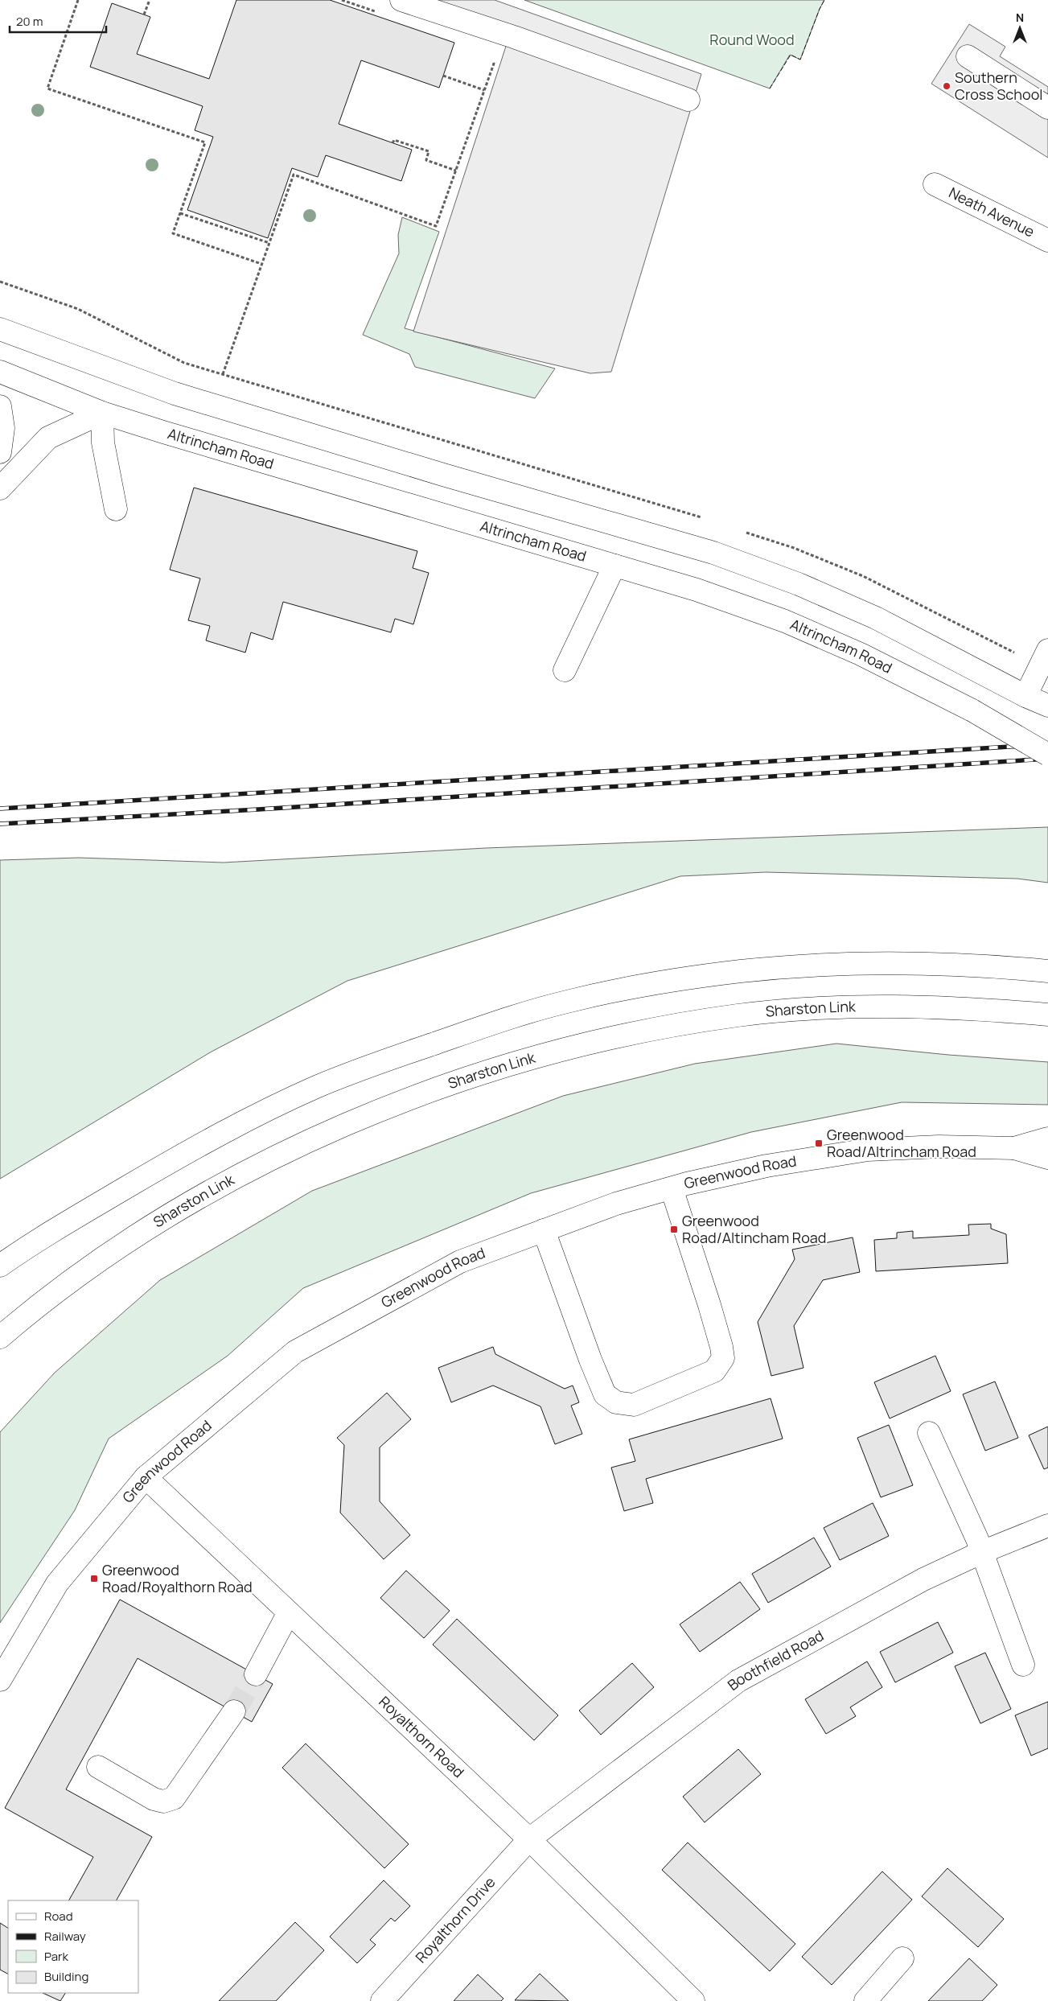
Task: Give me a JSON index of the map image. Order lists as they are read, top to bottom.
{
  "streets": {
    "main road": [
      "Neath Avenue",
      "Altrincham Road",
      "Sharston Link",
      "Greenwood Road",
      "Boothfield Road",
      "Royalthorn Road",
      "Royalthorn Drive"
    ]
  },
  "crossings": [
    ["Greenwood Road", "Royalthorn Road"],
    ["Boothfield Road", "Royalthorn Road"],
    ["Boothfield Road", "Royalthorn Drive"],
    ["Royalthorn Road", "Royalthorn Drive"]
  ],
  "parks": ["Round Wood"],
  "places": {
    "other": ["Southern Cross School"],
    "transit": ["Greenwood Road/Altrincham Road", "Greenwood Road/Altincham Road", "Greenwood Road/Royalthorn Road"]
  },
  "legend": [
    "Road",
    "Railway",
    "Park",
    "Building"
  ],
  "scale_bar": "20 m",
  "north": "top"
}
